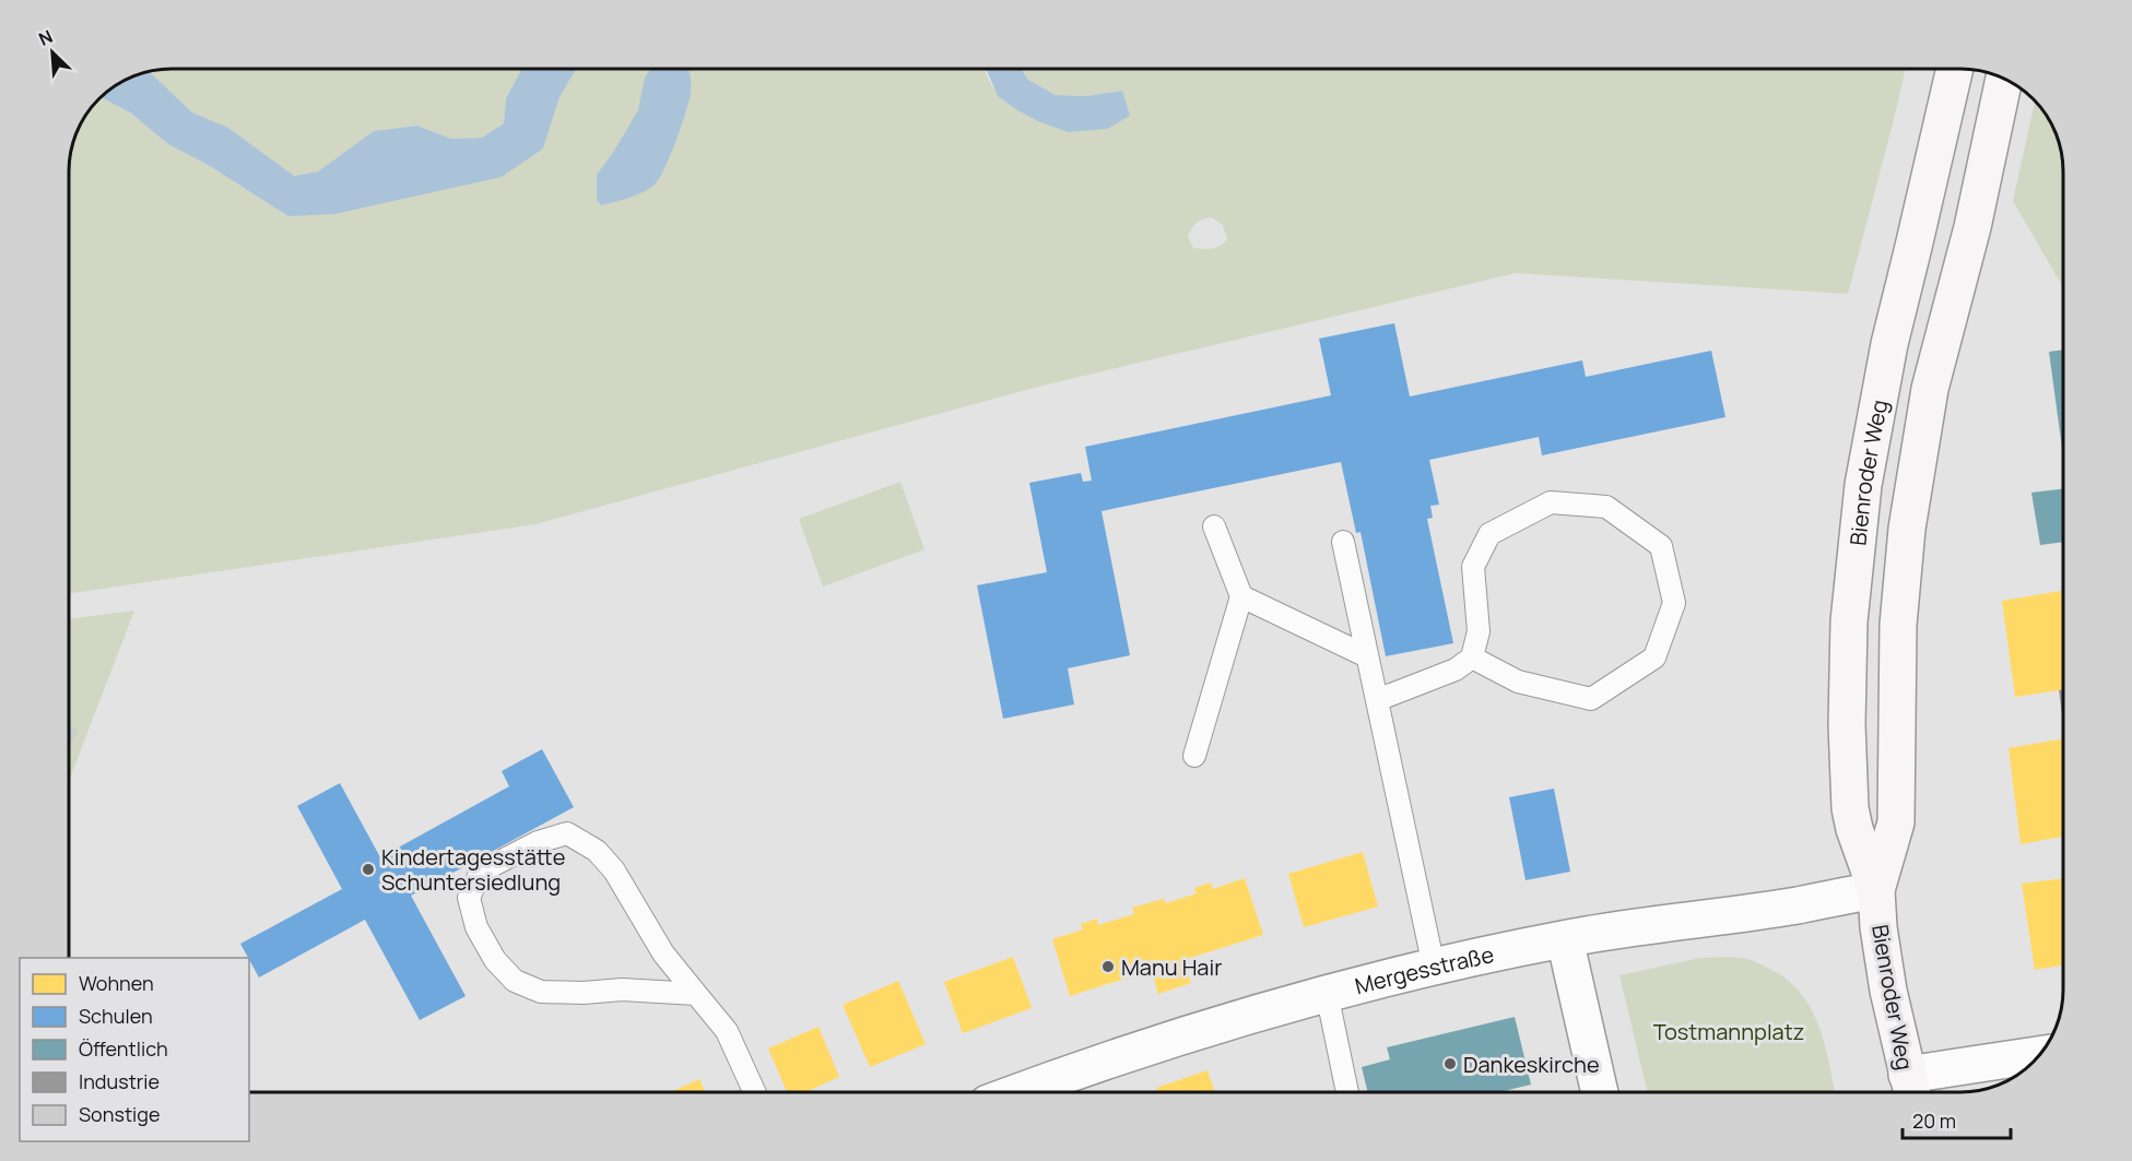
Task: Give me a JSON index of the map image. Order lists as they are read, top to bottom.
{
  "streets": {
    "main road": ["Bienroder Weg"],
    "street": ["Mergesstraße"]
  },
  "crossings": [
    ["Bienroder Weg", "Mergesstraße"]
  ],
  "parks": ["Tostmannplatz"],
  "places": ["Kindertagesstätte Schuntersiedlung", "Manu Hair", "Dankeskirche"],
  "legend": [
    "Wohnen",
    "Schulen",
    "Öffentlich",
    "Industrie",
    "Sonstige"
  ],
  "scale_bar": "20 m",
  "north": "top left"
}
